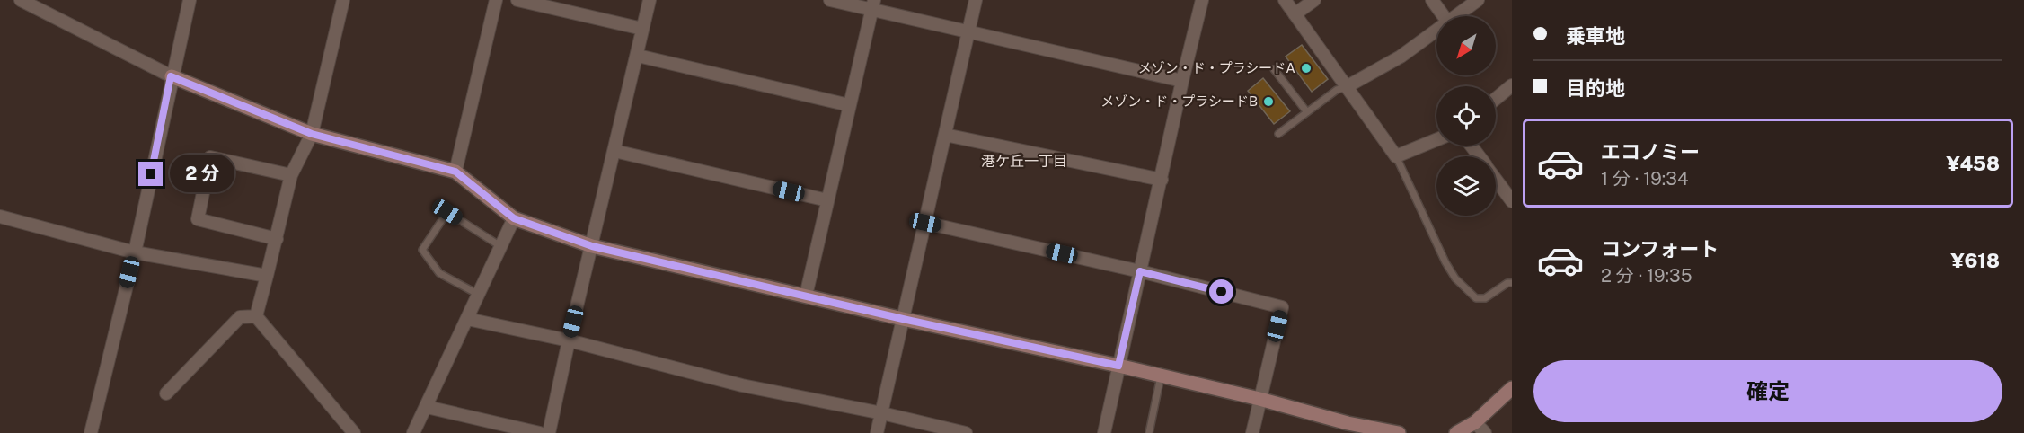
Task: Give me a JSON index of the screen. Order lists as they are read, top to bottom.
{
  "districts": ["港ケ丘一丁目"],
  "places": ["メゾン・ド・プラシードA", "メゾン・ド・プラシードB"],
  "north": "bottom left",
  "page": {
    "banner": ["乗車地", "目的地"],
    "list": [
      {
        "name": "エコノミー",
        "note": "1 分 · 19:34",
        "value": "¥458"
      },
      {
        "name": "コンフォート",
        "note": "2 分 · 19:35",
        "value": "¥618"
      }
    ],
    "bubble": "2 分",
    "buttons": "確定"
  }
}
